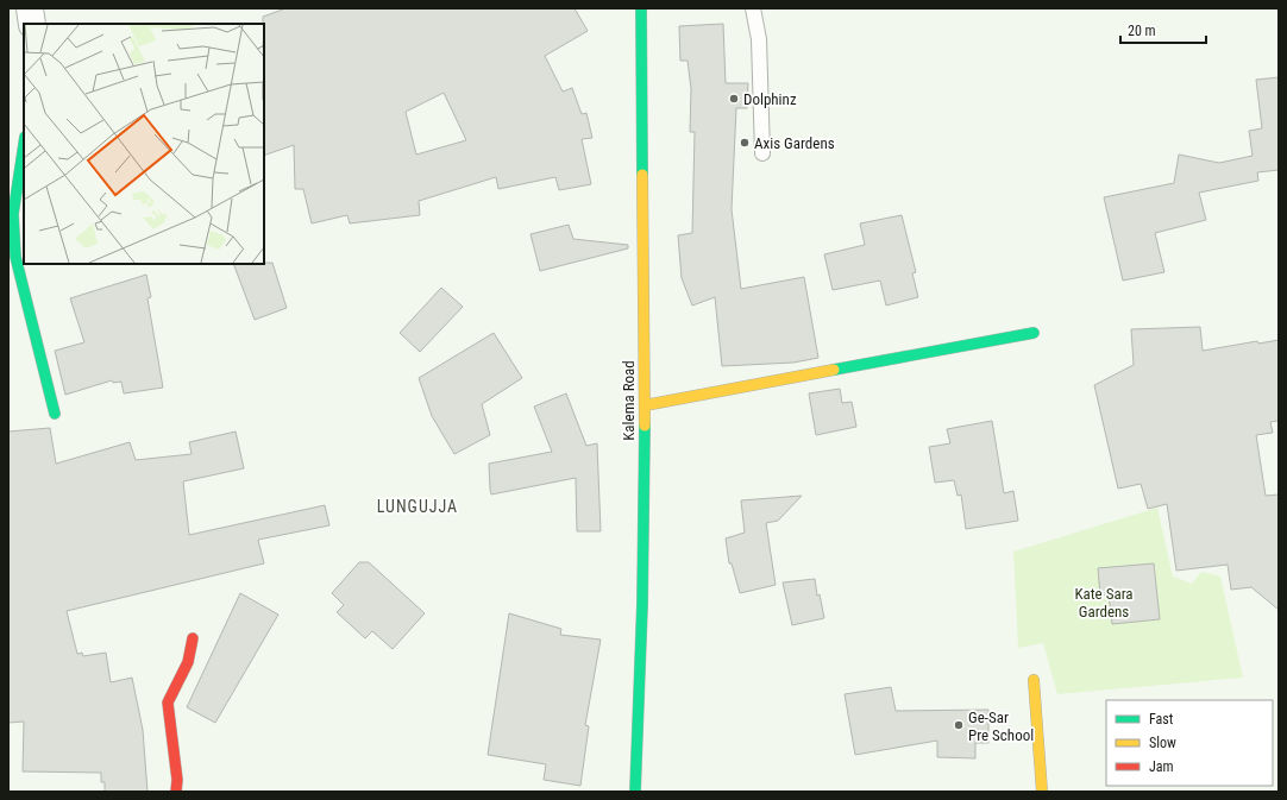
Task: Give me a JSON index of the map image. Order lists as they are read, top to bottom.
{
  "streets": {
    "street": ["Kalema Road"]
  },
  "districts": ["LUNGUJJA"],
  "parks": ["Kate Sara Gardens"],
  "places": ["Dolphinz", "Axis Gardens", "Ge-Sar Pre School"],
  "legend": ["Fast", "Slow", "Jam"],
  "scale_bar": "20 m"
}
